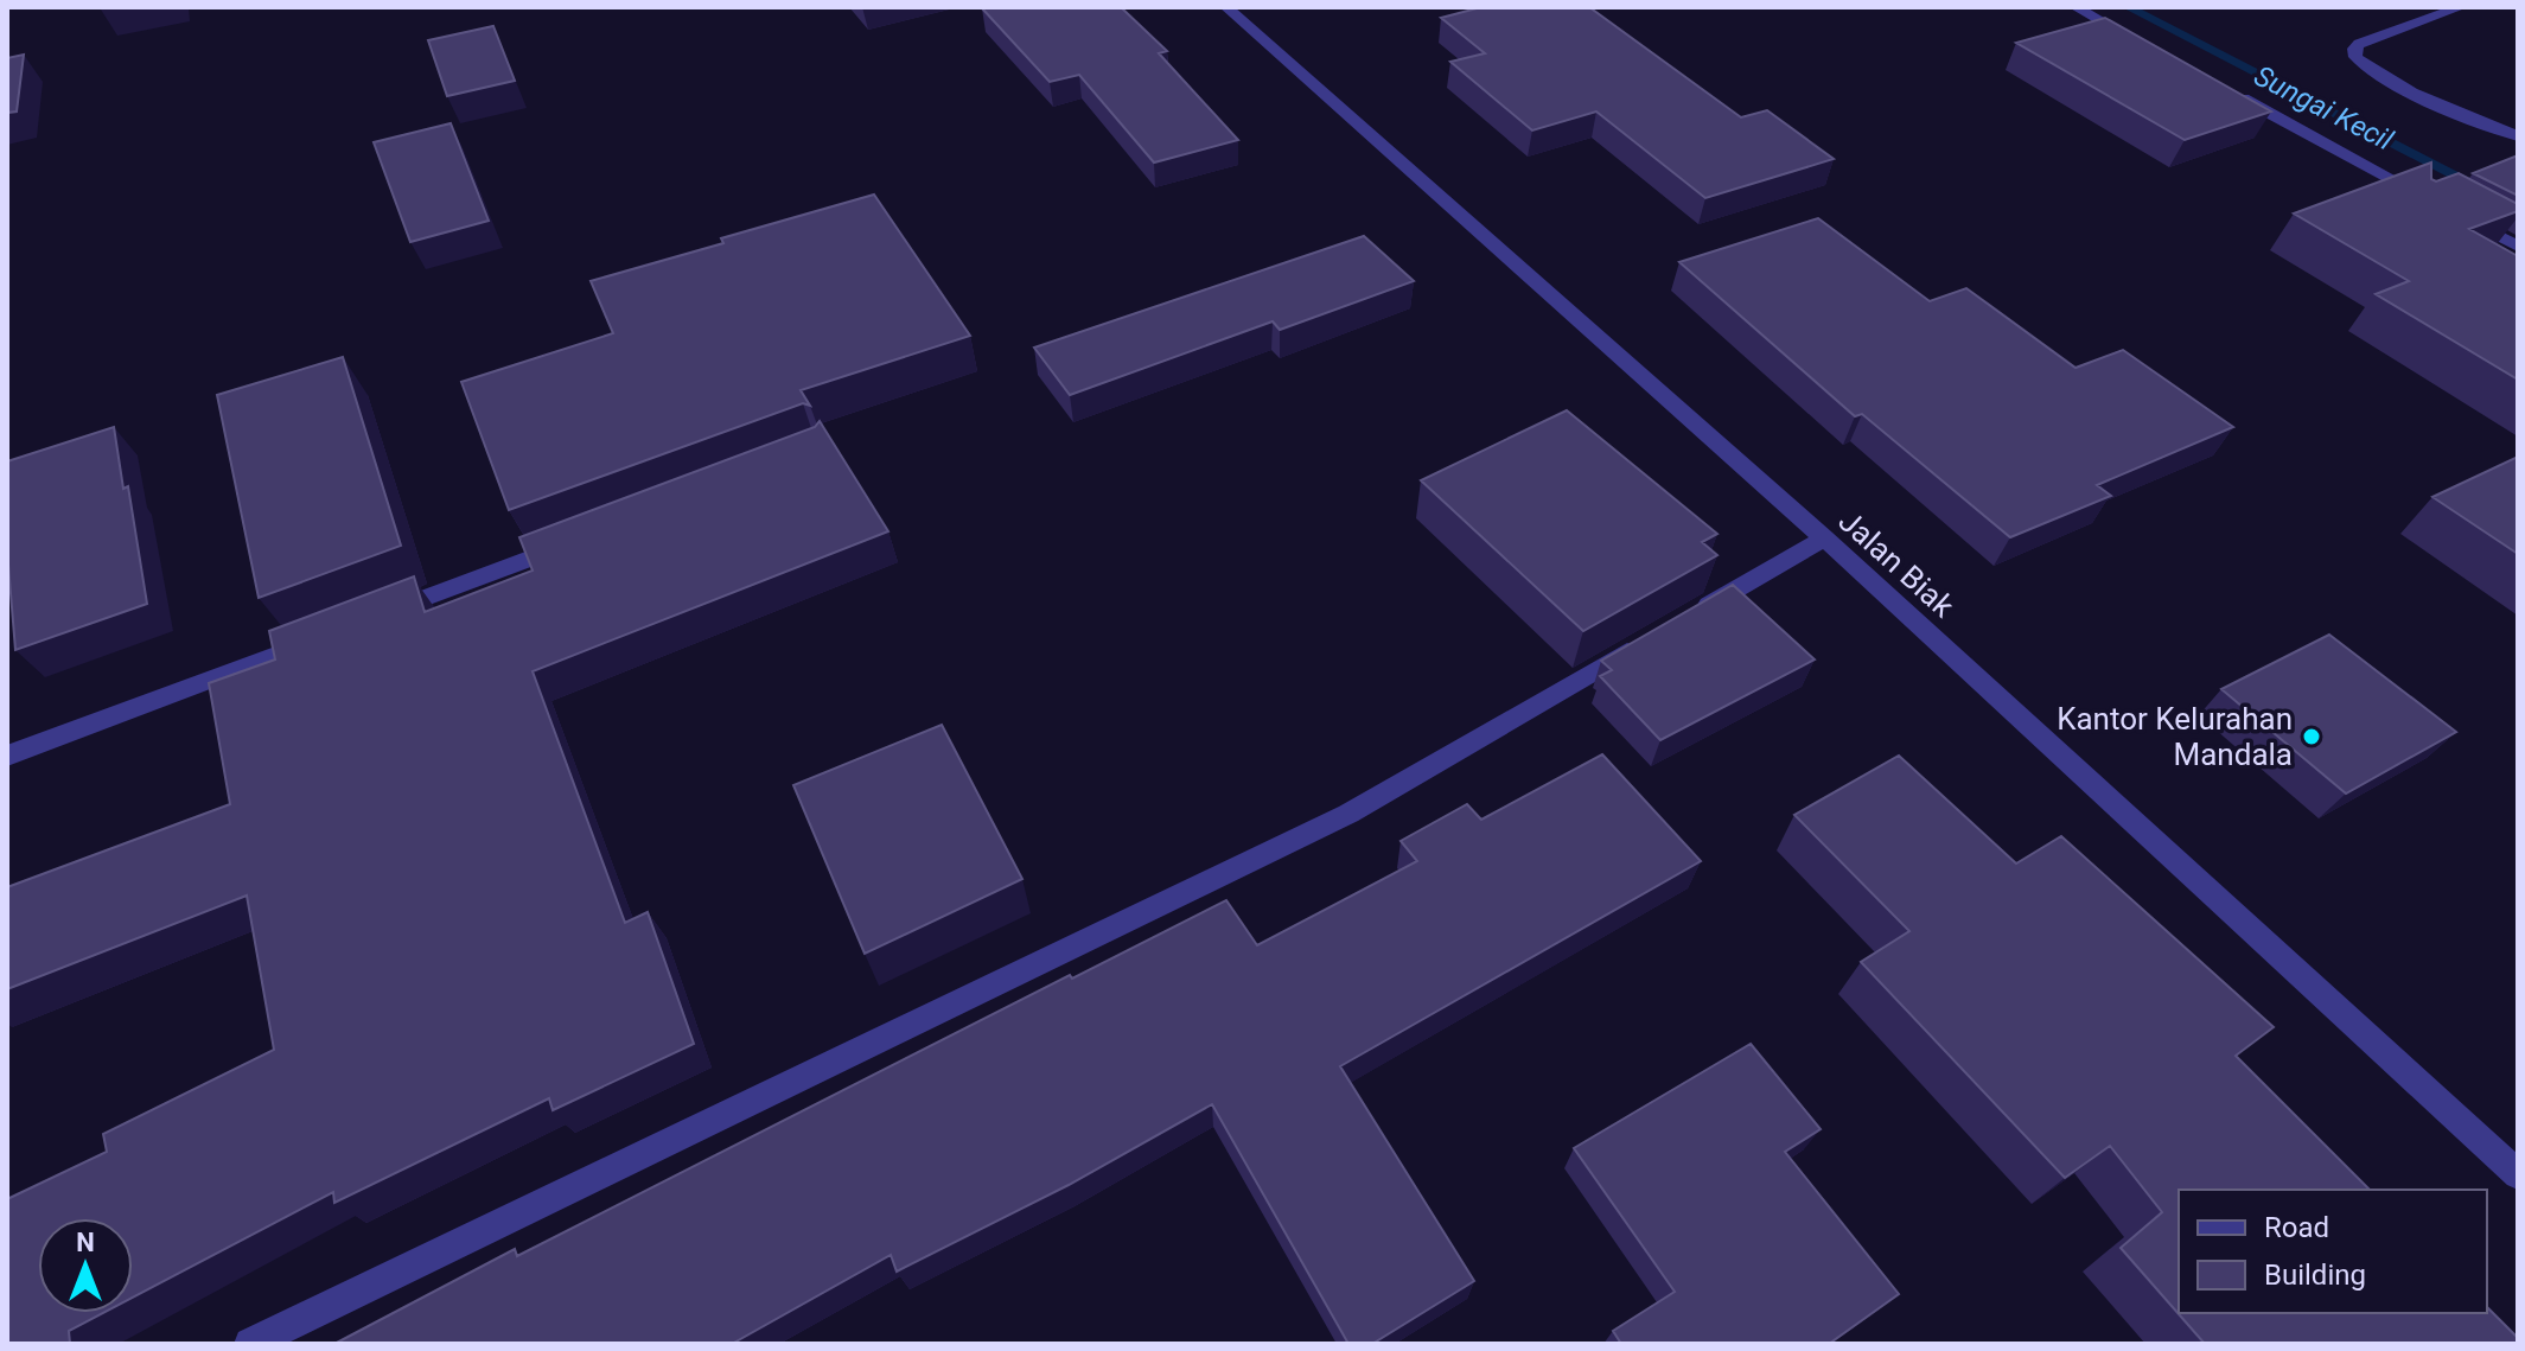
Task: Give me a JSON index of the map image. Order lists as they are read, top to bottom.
{
  "streets": {
    "street": ["Jalan Biak"]
  },
  "water": ["Sungai Kecil"],
  "places": ["Kantor Kelurahan Mandala"],
  "legend": ["Road", "Building"],
  "north": "top"
}
